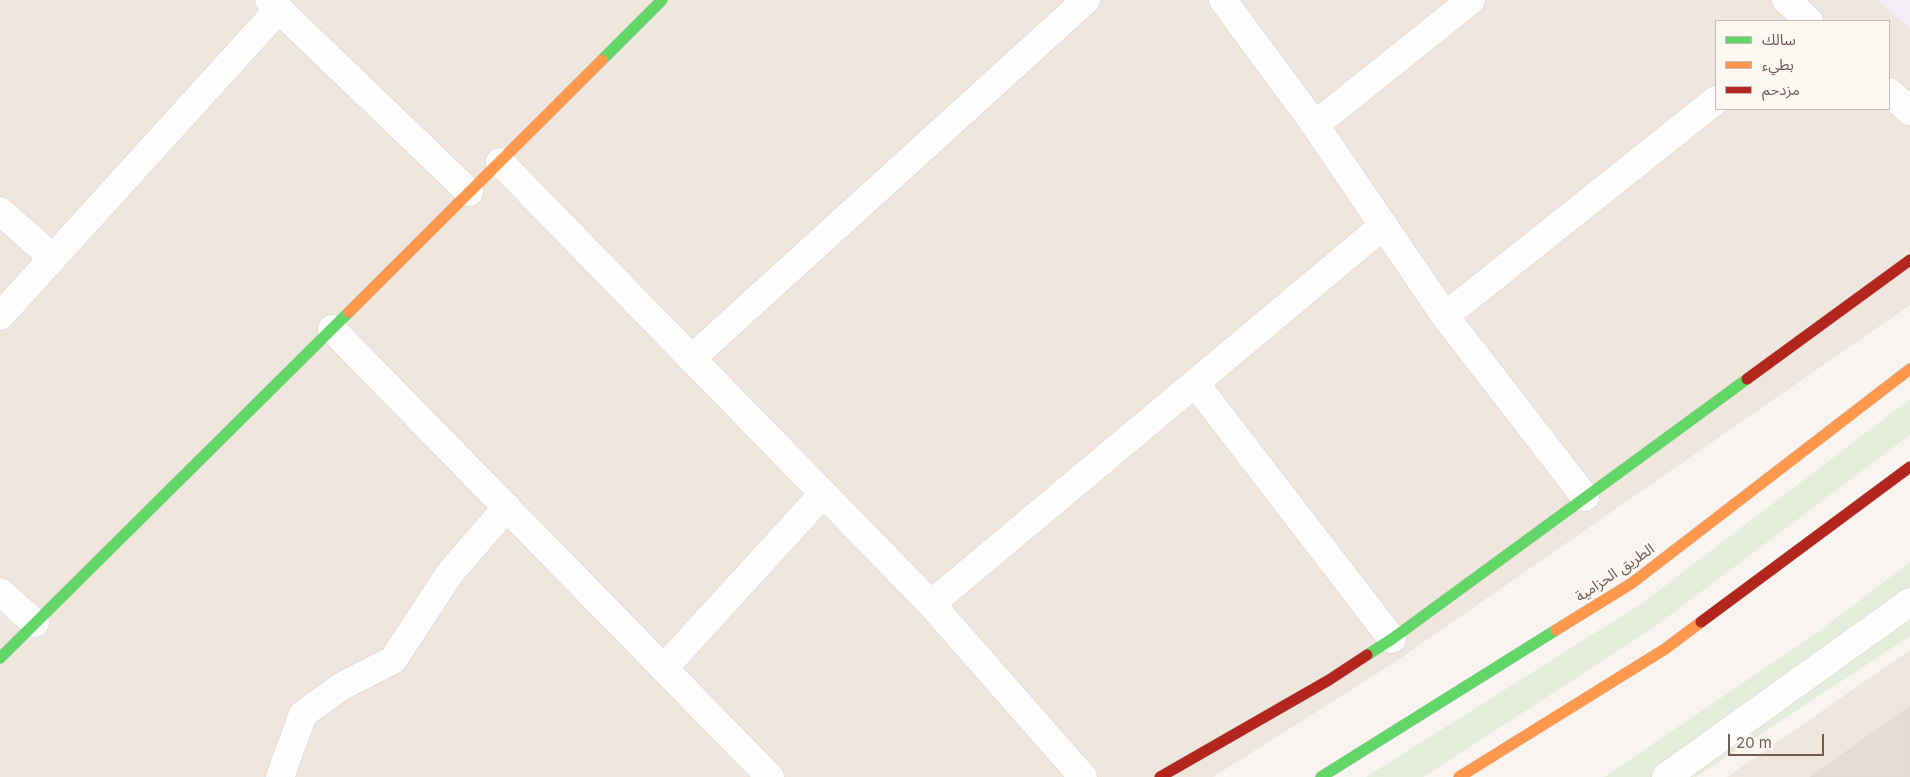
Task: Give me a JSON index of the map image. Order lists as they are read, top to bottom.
{
  "streets": {
    "main road": ["الطريق الحزامية"]
  },
  "legend": ["سالك", "بطيء", "مزدحم"],
  "scale_bar": "20 m"
}
